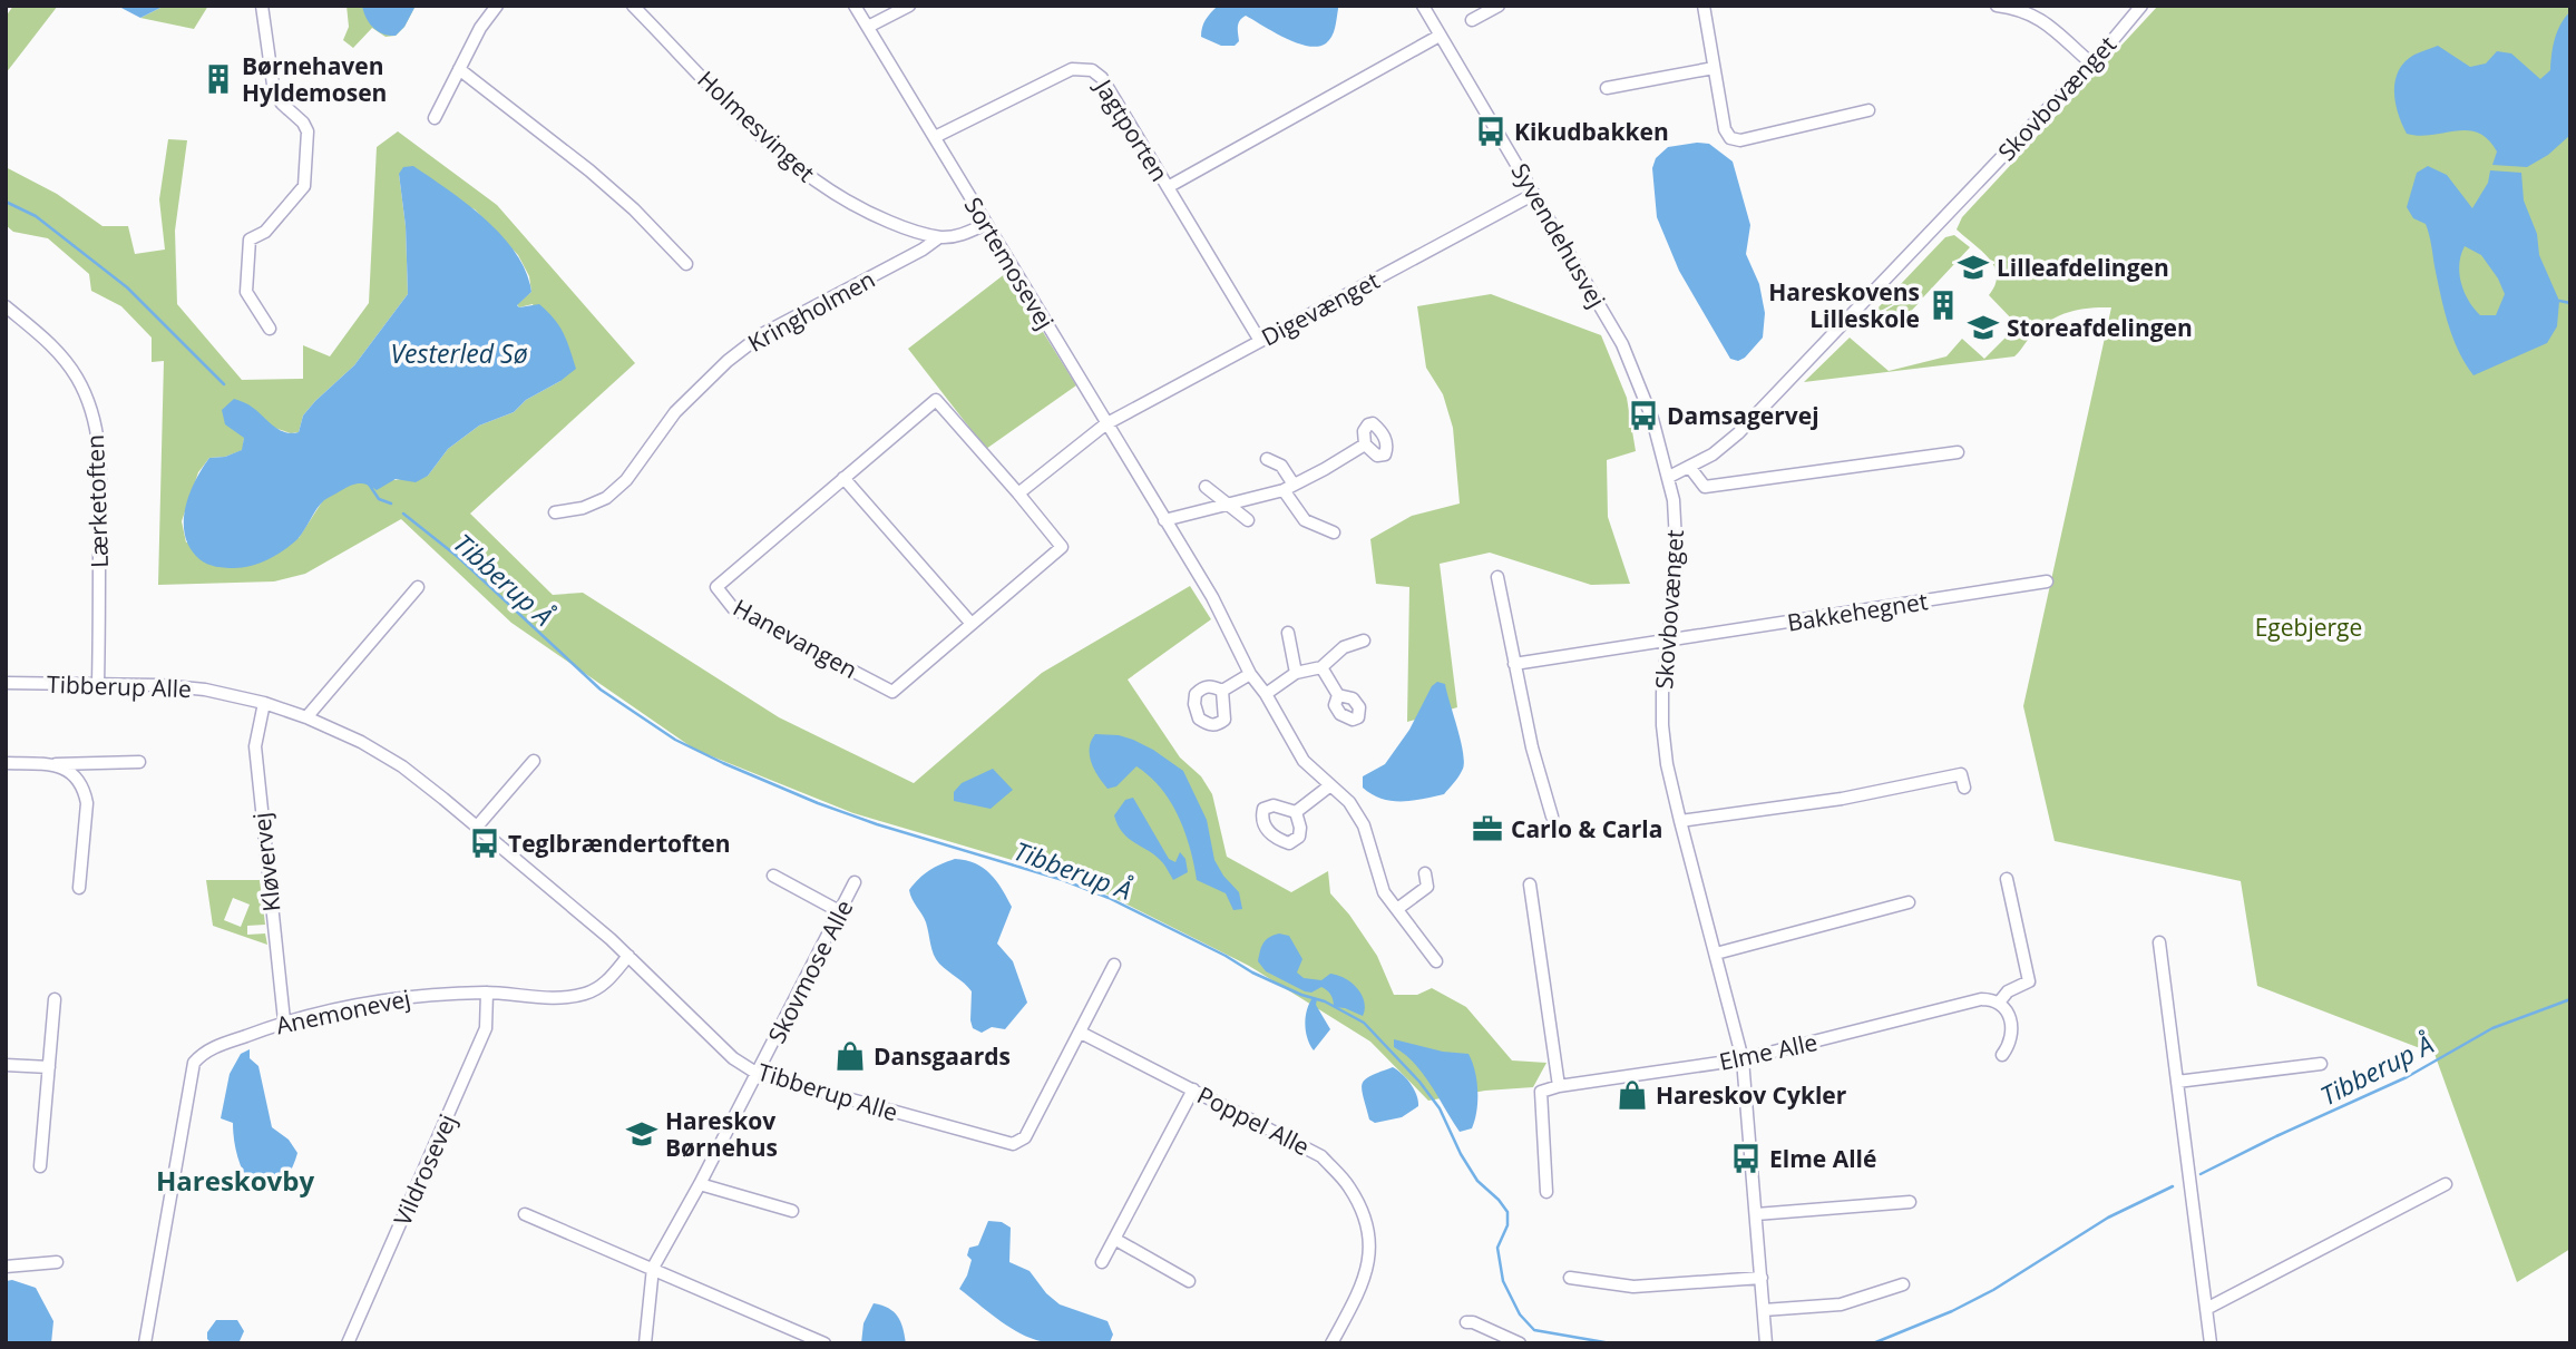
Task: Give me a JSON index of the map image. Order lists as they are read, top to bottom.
{
  "streets": {
    "street": [
      "Skovbovænget",
      "Holmesvinget",
      "Jagtporten",
      "Syvendehusvej",
      "Sortemosevej",
      "Digevænget",
      "Kringholmen",
      "Lærketoften",
      "Bakkehegnet",
      "Hanevangen",
      "Tibberup Alle",
      "Kløvervej",
      "Skovmose Alle",
      "Anemonevej",
      "Elme Alle",
      "Poppel Alle",
      "Vildrosevej"
    ]
  },
  "crossings": [
    ["Skovbovænget", "Syvendehusvej"],
    ["Skovbovænget", "Bakkehegnet"],
    ["Skovbovænget", "Elme Alle"],
    ["Holmesvinget", "Kringholmen"],
    ["Jagtporten", "Sortemosevej"],
    ["Jagtporten", "Digevænget"],
    ["Syvendehusvej", "Digevænget"],
    ["Sortemosevej", "Digevænget"],
    ["Lærketoften", "Tibberup Alle"],
    ["Tibberup Alle", "Kløvervej"],
    ["Tibberup Alle", "Skovmose Alle"],
    ["Tibberup Alle", "Anemonevej"],
    ["Tibberup Alle", "Poppel Alle"],
    ["Kløvervej", "Anemonevej"],
    ["Anemonevej", "Vildrosevej"]
  ],
  "districts": ["Hareskovby"],
  "water": ["Vesterled Sø", "Tibberup Å"],
  "parks": ["Egebjerge"],
  "places": {
    "building": ["Børnehaven Hyldemosen", "Hareskovens Lilleskole"],
    "bus stop": [
      "Kikudbakken",
      "Damsagervej",
      "Teglbrændertoften",
      "Elme Allé"
    ],
    "school or university": ["Lilleafdelingen", "Storeafdelingen", "Hareskov Børnehus"],
    "office": ["Carlo & Carla"],
    "shop": ["Dansgaards", "Hareskov Cykler"]
  }
}
